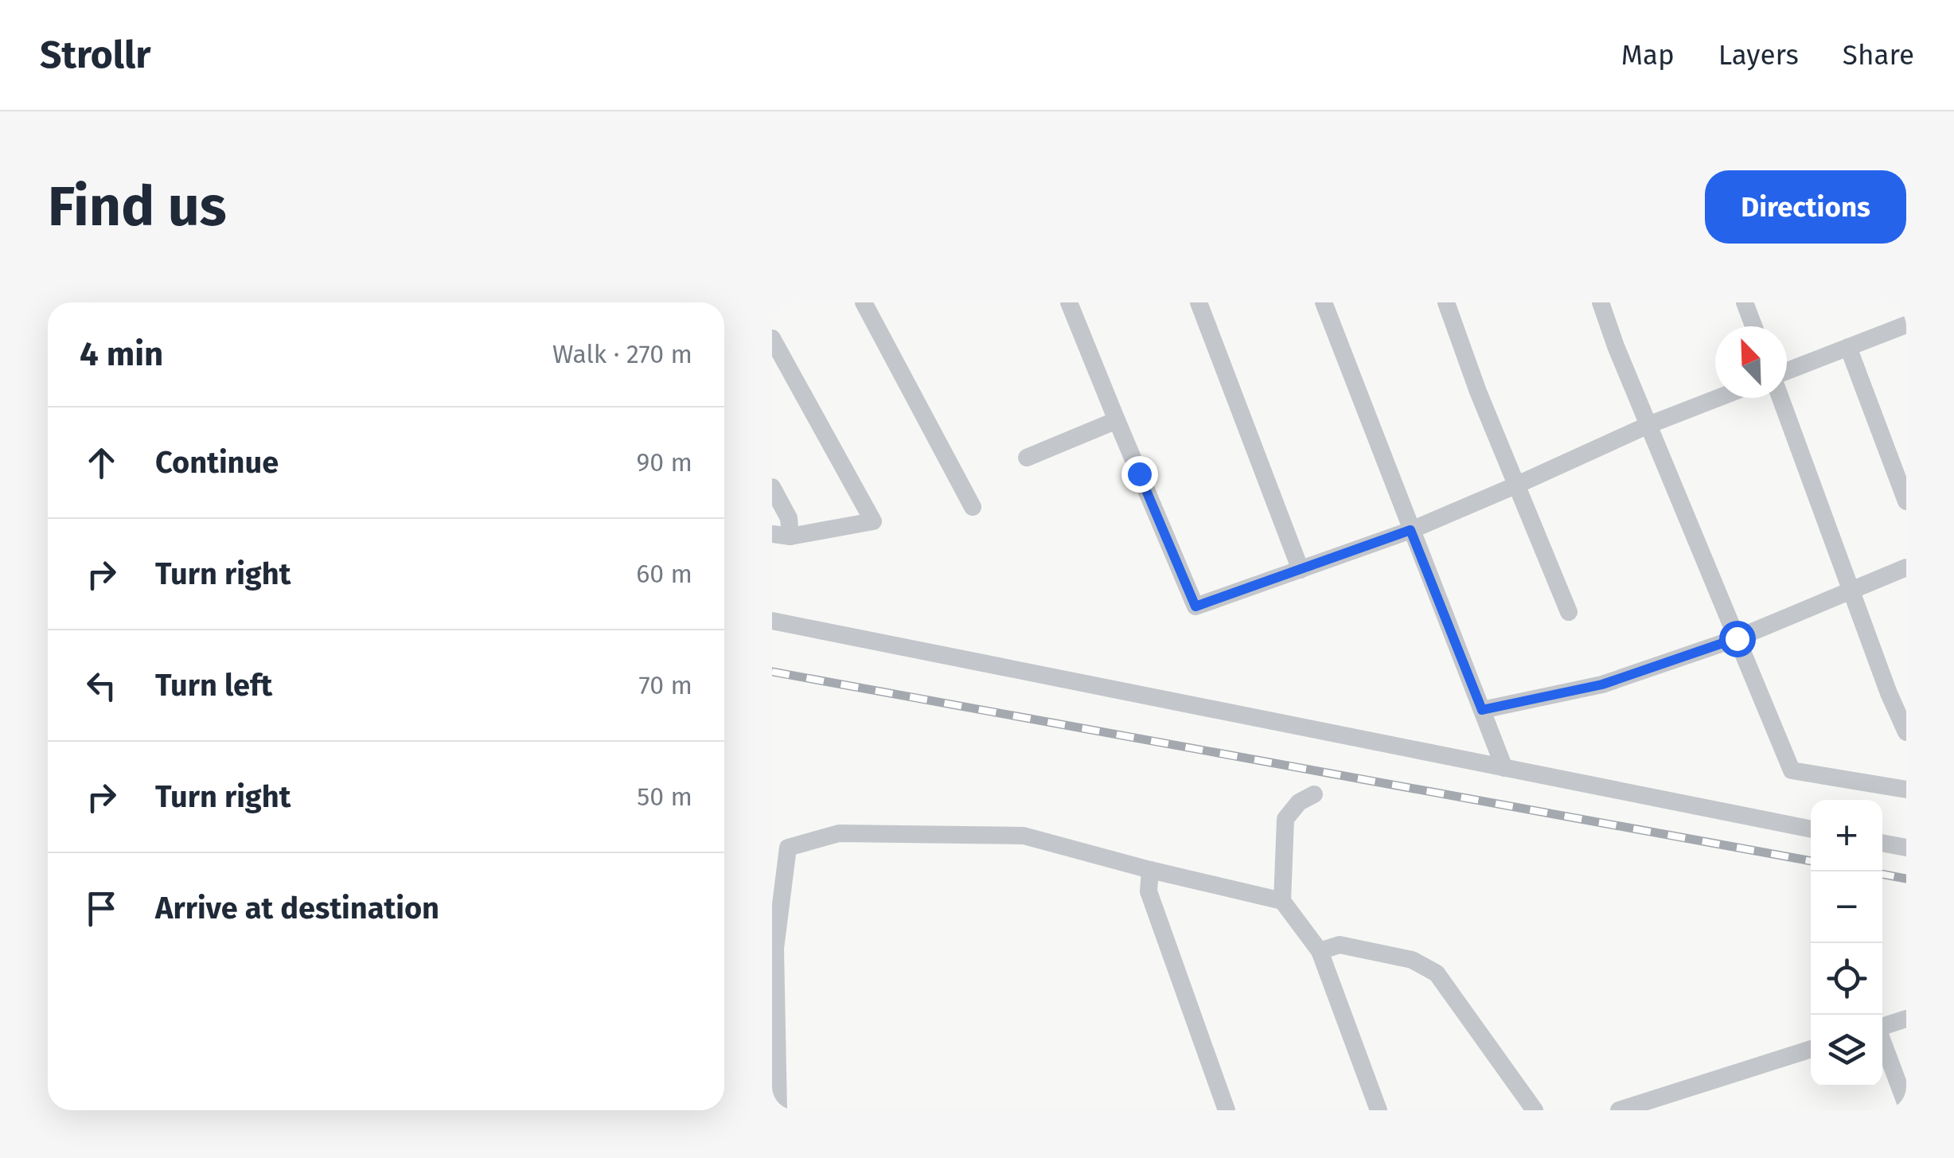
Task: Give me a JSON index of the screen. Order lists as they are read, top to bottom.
{
  "north": "top left",
  "page": {
    "header": "Strollr",
    "nav": ["Map", "Layers", "Share"],
    "buttons": "Directions",
    "title": "Find us",
    "heading": ["4 min", "Walk · 270 m"],
    "list": [
      ["Continue", "90 m"],
      ["Turn right", "60 m"],
      ["Turn left", "70 m"],
      ["Turn right", "50 m"],
      "Arrive at destination"
    ],
    "map_buttons": ["+", "−"]
  }
}
